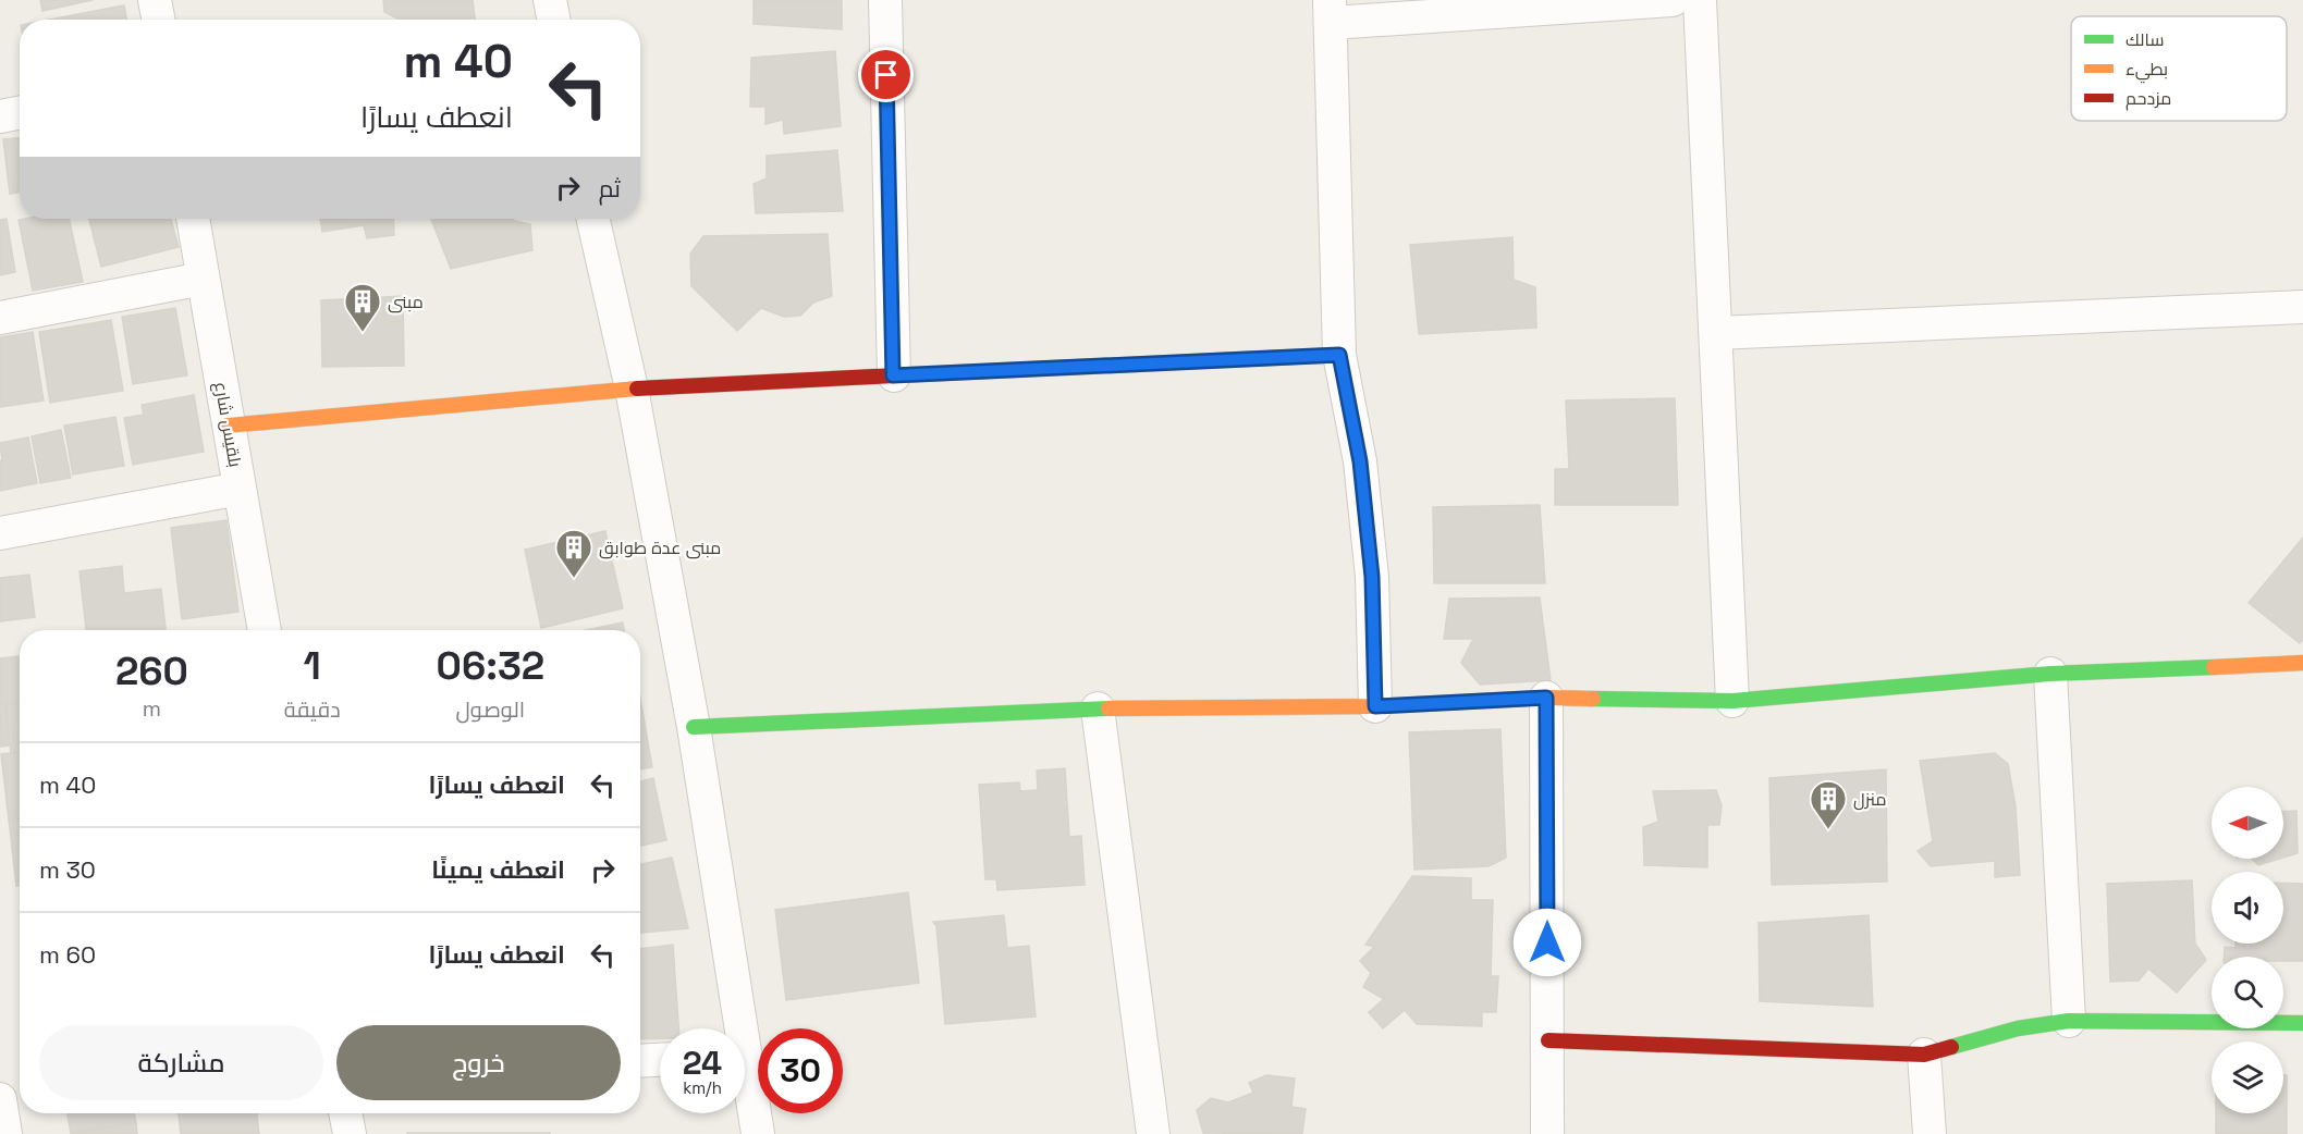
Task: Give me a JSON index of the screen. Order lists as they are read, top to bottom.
{
  "streets": {
    "street": ["بلقيس شارع"]
  },
  "places": {
    "building": ["مبنى", "مبنى عدة طوابق", "منزل"]
  },
  "legend": ["سالك", "بطيء", "مزدحم"],
  "north": "left",
  "page": {
    "turn": ["40 m", "انعطف يسارًا"],
    "then": "ثم",
    "eta": [
      "06:32",
      "الوصول",
      "1",
      "دقيقة",
      "260",
      "m"
    ],
    "list": [
      {
        "name": "انعطف يسارًا",
        "value": "40 m"
      },
      {
        "name": "انعطف يمينًا",
        "value": "30 m"
      },
      {
        "name": "انعطف يسارًا",
        "value": "60 m"
      }
    ],
    "buttons": ["خروج", "مشاركة"],
    "speed": "24 km/h",
    "limit": "30"
  }
}
